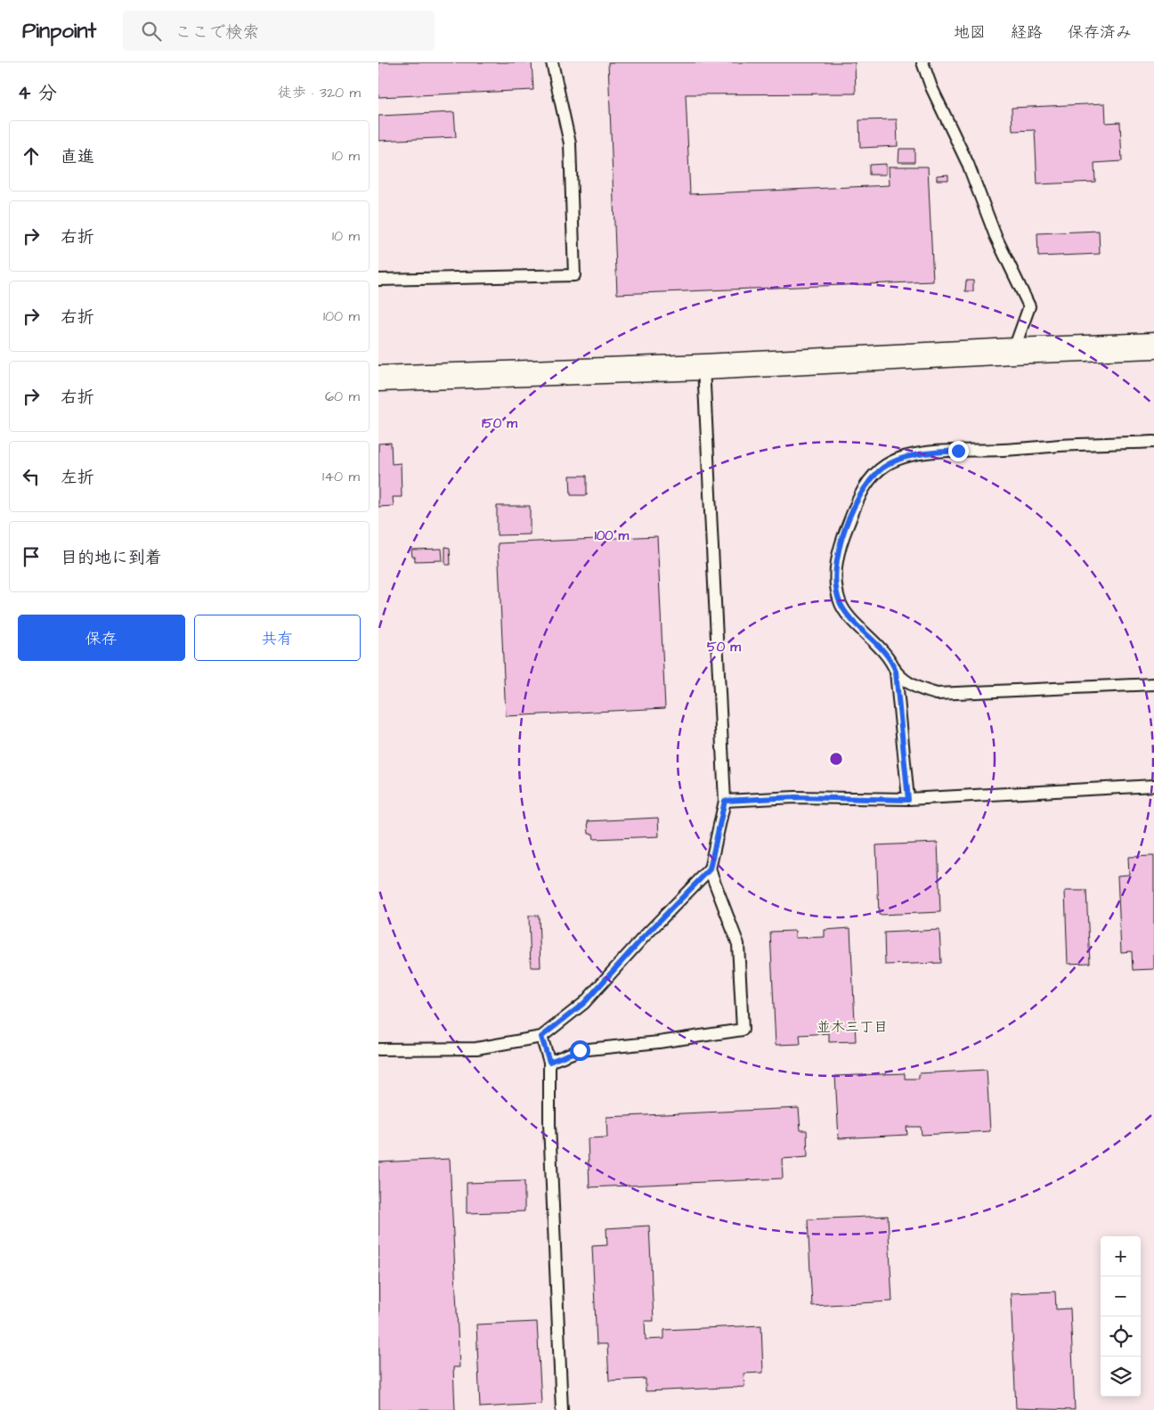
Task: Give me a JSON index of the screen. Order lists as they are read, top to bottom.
{
  "districts": ["並木三丁目"],
  "page": {
    "header": "Pinpoint",
    "search": "ここで検索",
    "nav": ["地図", "経路", "保存済み"],
    "heading": ["4 分", "徒歩 · 320 m"],
    "list": [
      ["直進", "10 m"],
      ["右折", "10 m"],
      ["右折", "100 m"],
      ["右折", "60 m"],
      ["左折", "140 m"],
      "目的地に到着"
    ],
    "buttons": ["保存", "共有"],
    "map_buttons": ["+", "−"]
  },
  "rings": ["150 m", "100 m", "50 m"]
}
